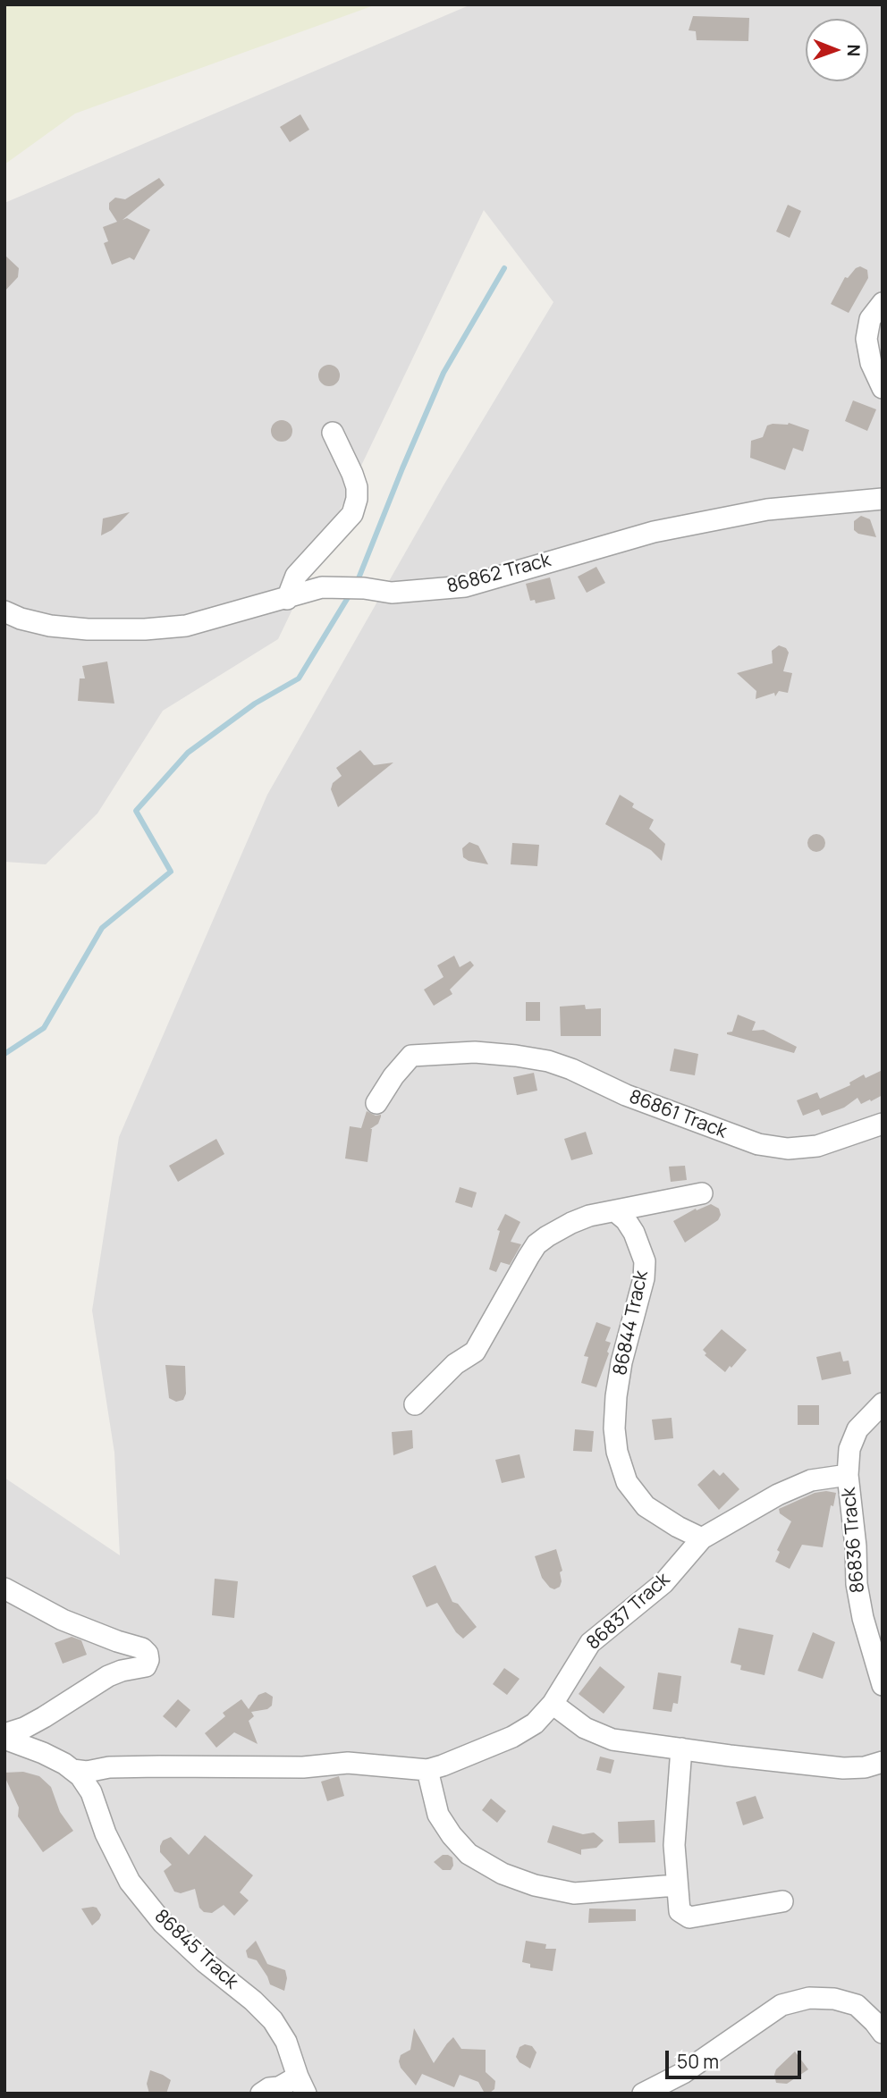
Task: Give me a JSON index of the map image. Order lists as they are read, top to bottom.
{
  "streets": {
    "street": [
      "86862 Track",
      "86861 Track",
      "86844 Track",
      "86836 Track",
      "86837 Track",
      "86845 Track"
    ]
  },
  "crossings": [
    ["86844 Track", "86837 Track"],
    ["86836 Track", "86837 Track"]
  ],
  "scale_bar": "50 m",
  "north": "right"
}
